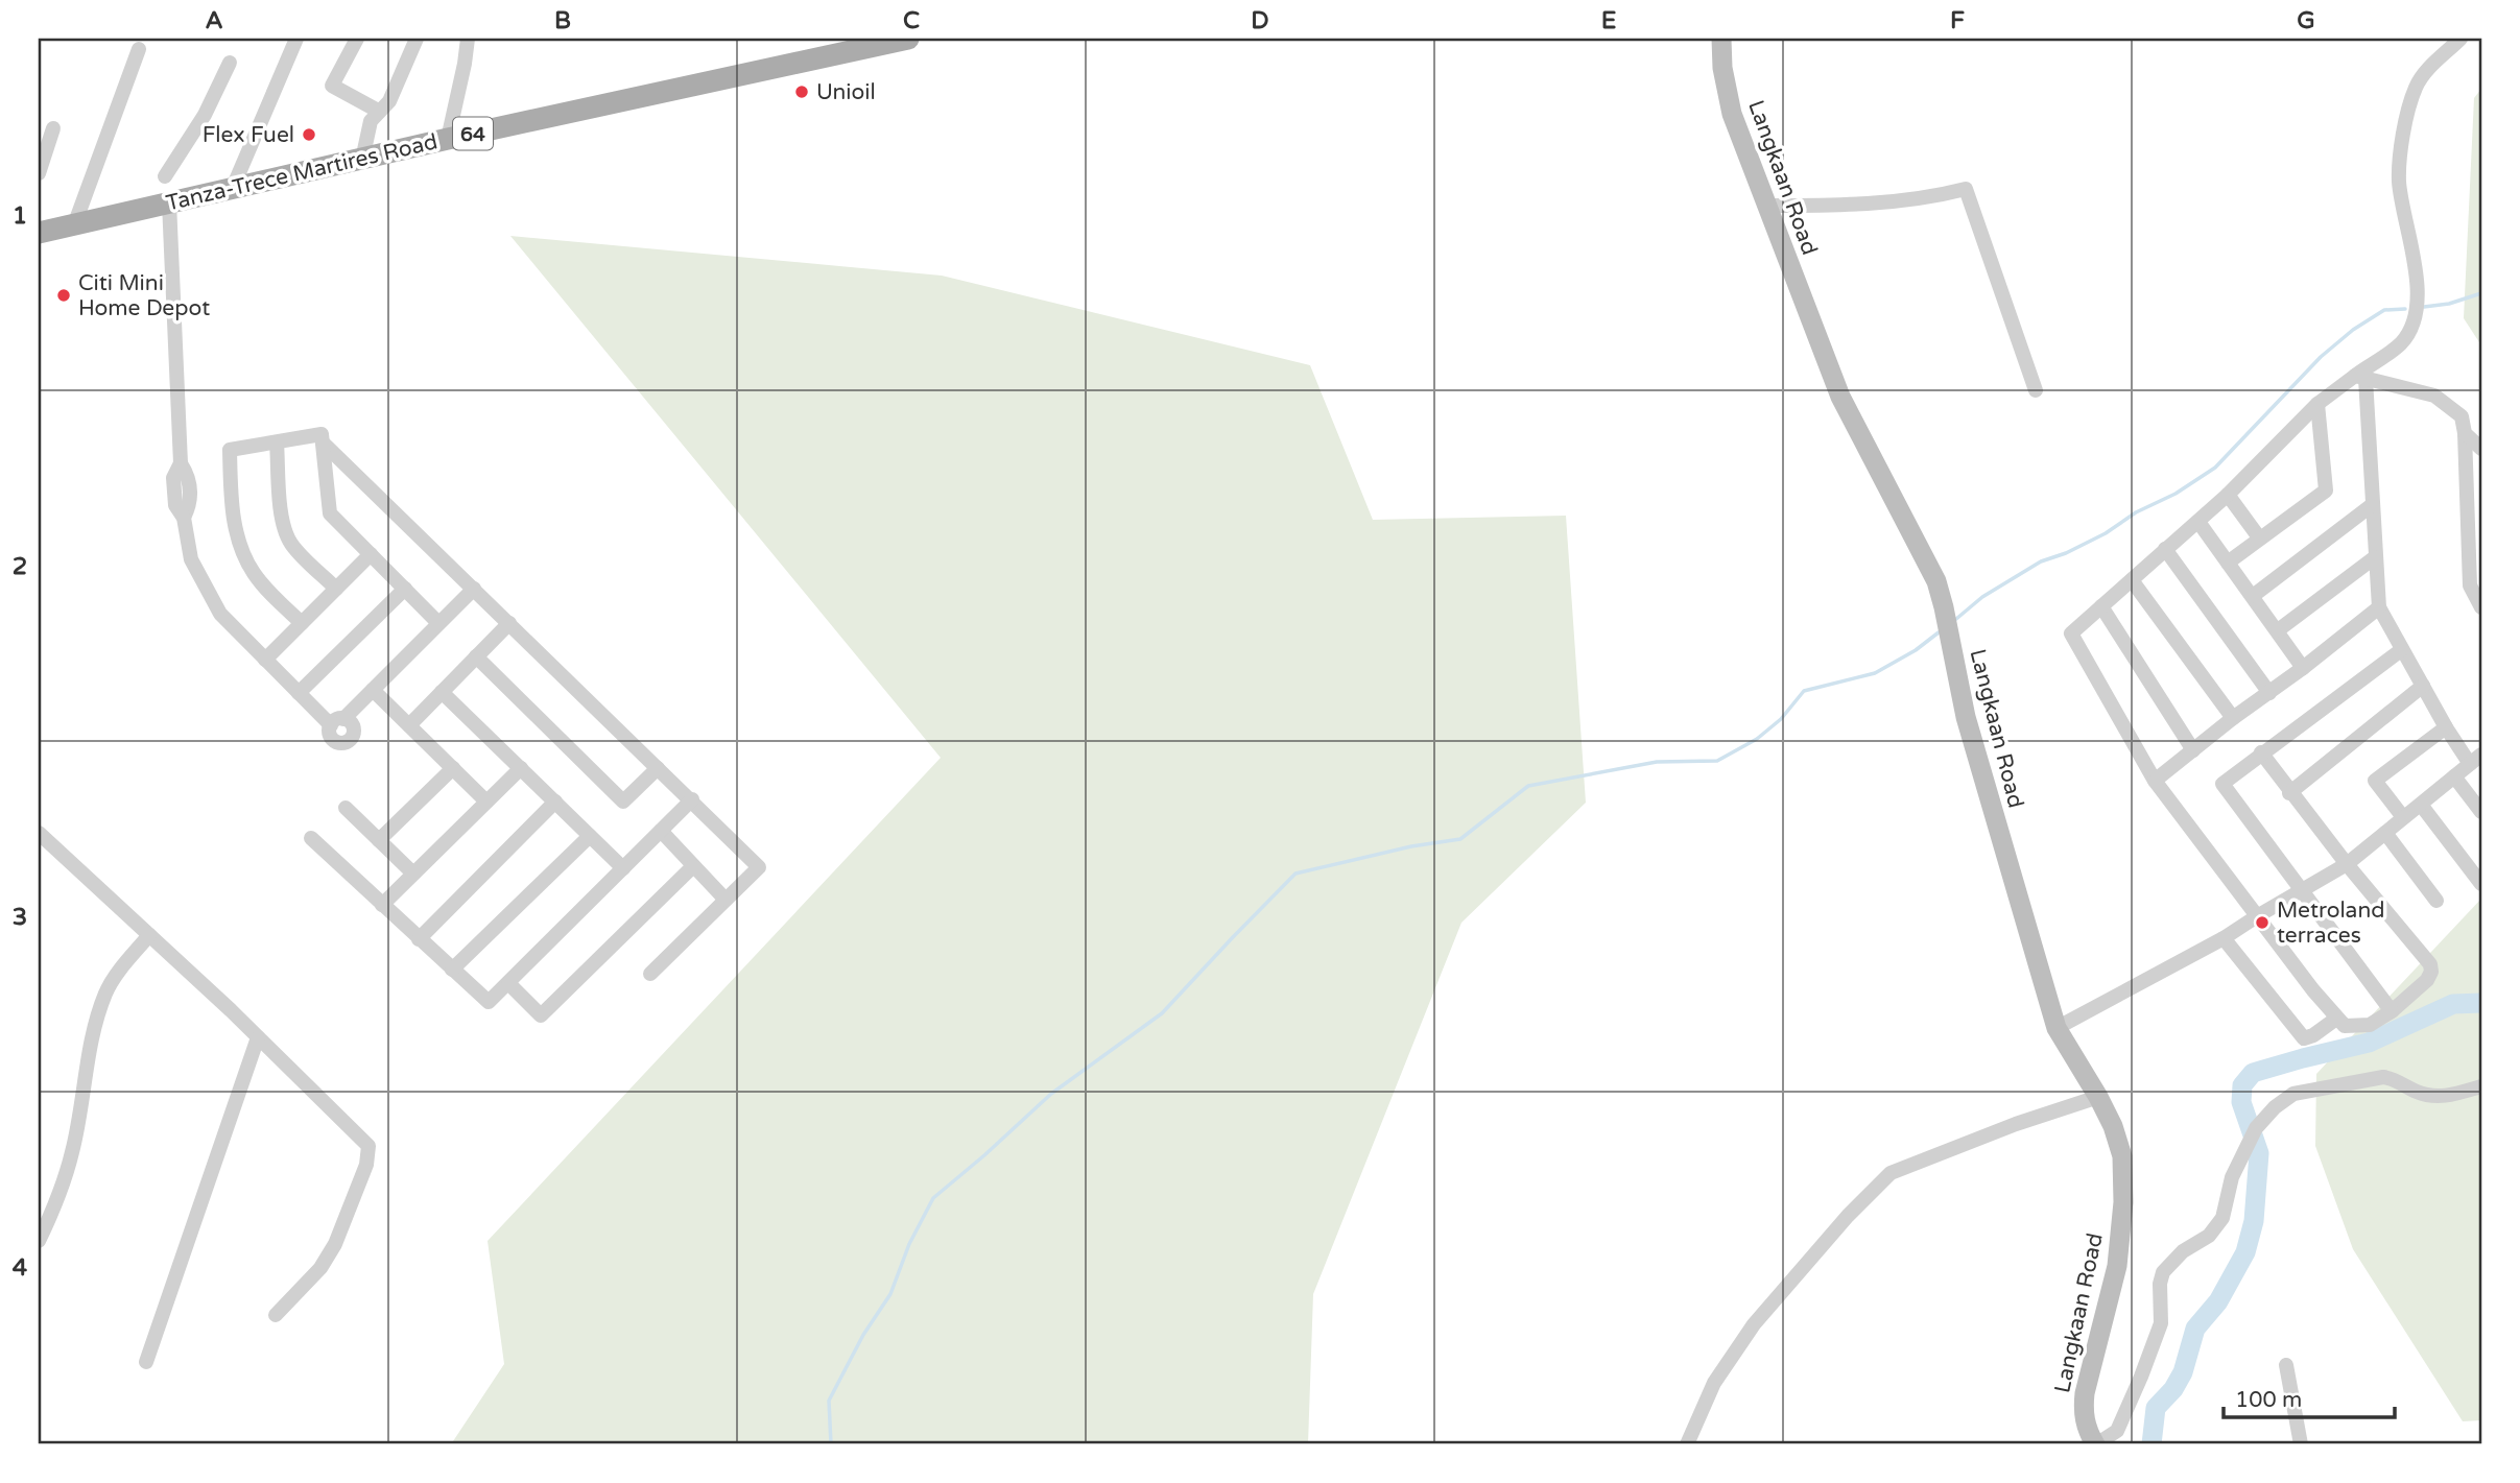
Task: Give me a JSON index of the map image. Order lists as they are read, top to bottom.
{
  "streets": {
    "main road": ["64", "Tanza-Trece Martires Road"],
    "street": ["Langkaan Road"]
  },
  "places": [
    "Unioil",
    "Flex Fuel",
    "Citi Mini Home Depot",
    "Metroland terraces"
  ],
  "scale_bar": "100 m",
  "grid": {
    "columns": [
      "A",
      "B",
      "C",
      "D",
      "E",
      "F",
      "G"
    ],
    "rows": [
      "1",
      "2",
      "3",
      "4"
    ]
  }
}
